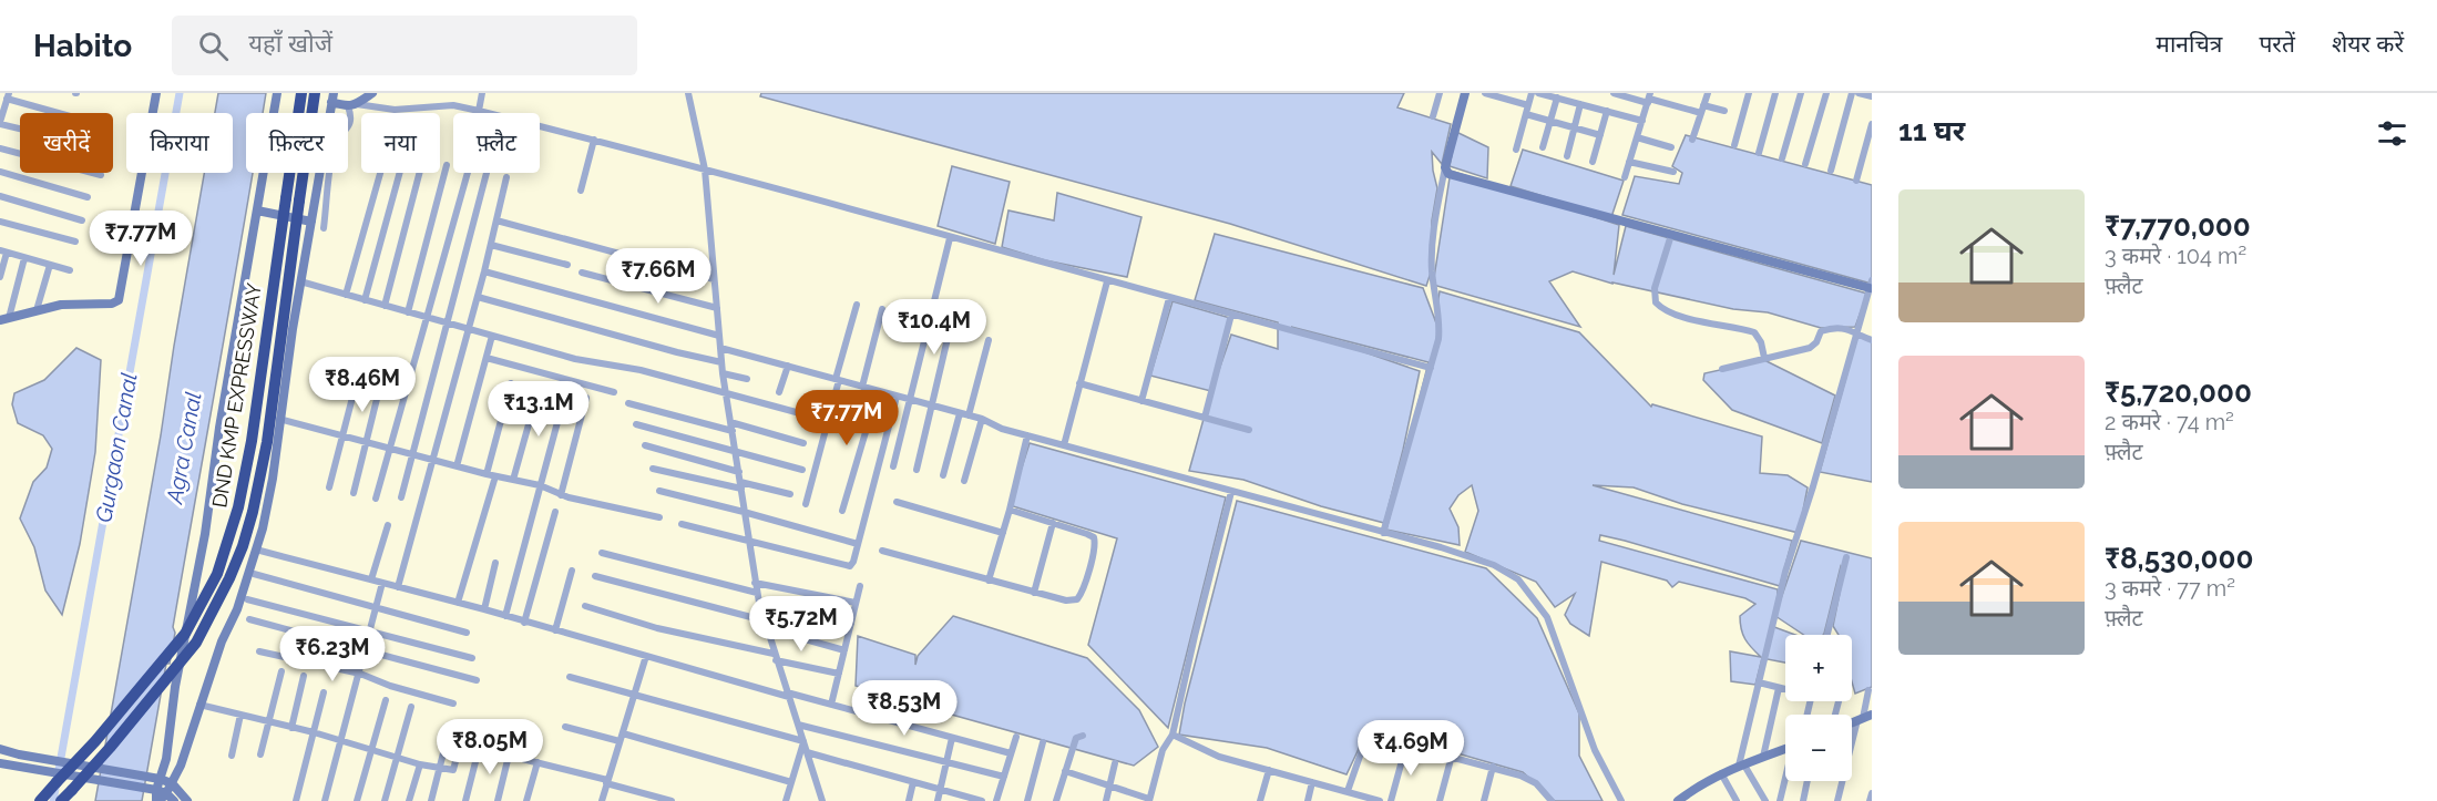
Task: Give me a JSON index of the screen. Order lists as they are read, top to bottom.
{
  "streets": {
    "highway": ["DND KMP EXPRESSWAY"]
  },
  "water": ["Gurgaon Canal", "Agra Canal"],
  "page": {
    "header": "Habito",
    "search": "यहाँ खोजें",
    "nav": ["मानचित्र", "परतें", "शेयर करें"],
    "heading": "11 घर",
    "chip": [
      "खरीदें",
      "किराया",
      "फ़िल्टर",
      "नया",
      "फ़्लैट"
    ],
    "list": [
      {
        "name": "₹7,770,000",
        "note": "3 कमरे · 104 m² · फ़्लैट"
      },
      {
        "name": "₹5,720,000",
        "note": "2 कमरे · 74 m² · फ़्लैट"
      },
      {
        "name": "₹8,530,000",
        "note": "3 कमरे · 77 m² · फ़्लैट"
      }
    ],
    "price": [
      "₹7.77M",
      "₹7.66M",
      "₹10.4M",
      "₹8.46M",
      "₹13.1M",
      "₹7.77M",
      "₹5.72M",
      "₹6.23M",
      "₹8.53M",
      "₹8.05M",
      "₹4.69M"
    ],
    "map_buttons": ["+", "−"]
  }
}
